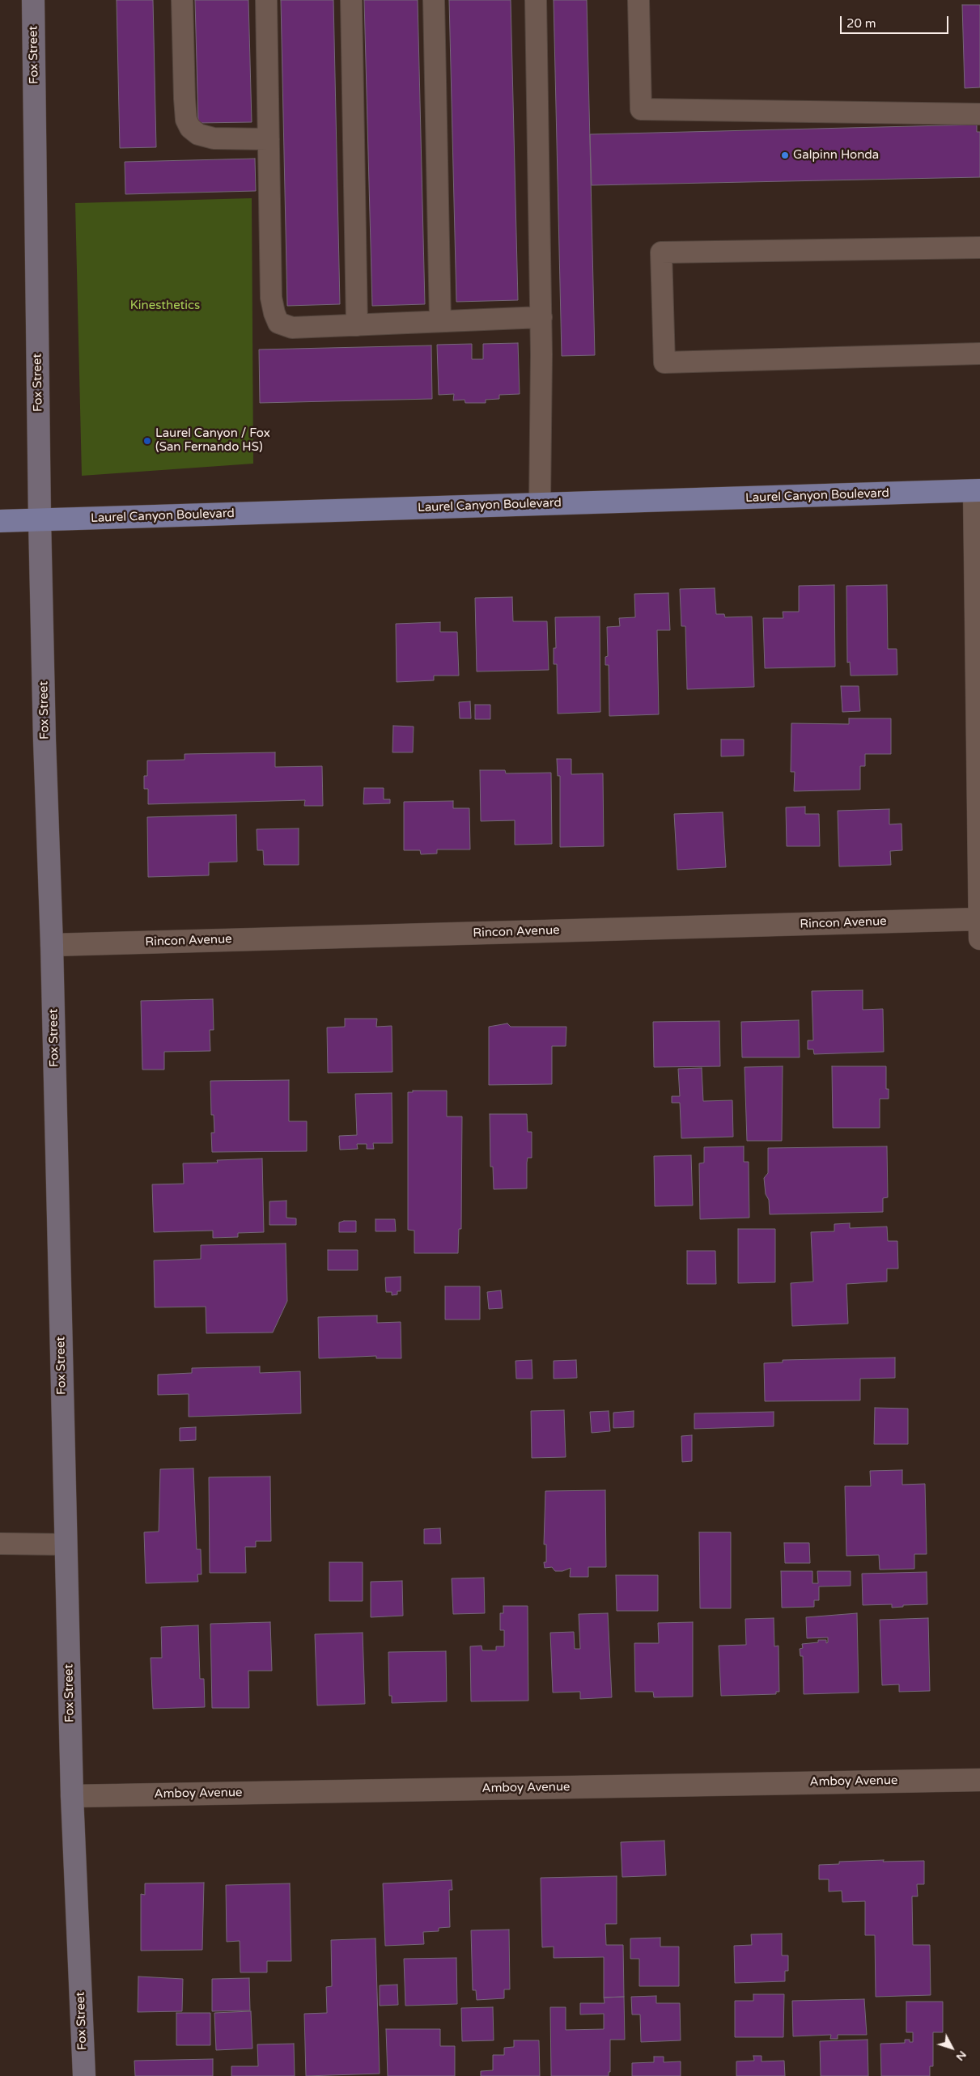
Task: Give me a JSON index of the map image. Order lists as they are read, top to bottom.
{
  "streets": {
    "main road": ["Fox Street", "Laurel Canyon Boulevard"],
    "street": ["Rincon Avenue", "Amboy Avenue"]
  },
  "crossings": [
    ["Fox Street", "Laurel Canyon Boulevard"],
    ["Fox Street", "Rincon Avenue"],
    ["Fox Street", "Amboy Avenue"]
  ],
  "parks": ["Kinesthetics"],
  "places": ["Galpinn Honda", "Laurel Canyon / Fox (San Fernando HS)"],
  "scale_bar": "20 m",
  "north": "bottom right"
}
